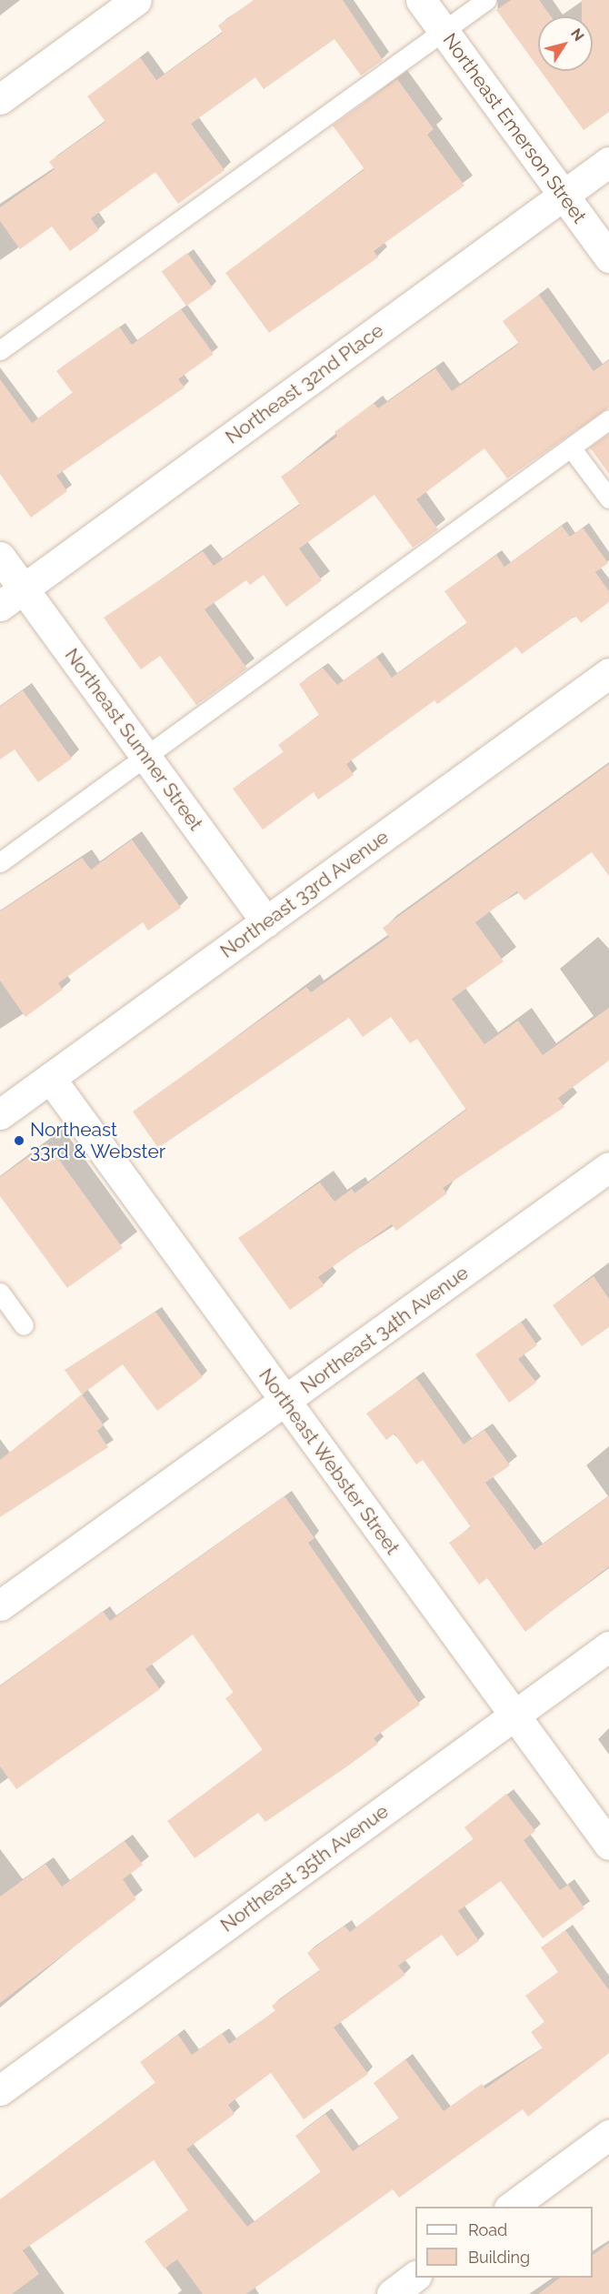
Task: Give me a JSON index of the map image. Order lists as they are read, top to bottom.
{
  "streets": {
    "street": [
      "Northeast Emerson Street",
      "Northeast 32nd Place",
      "Northeast Sumner Street",
      "Northeast 33rd Avenue",
      "Northeast 34th Avenue",
      "Northeast Webster Street",
      "Northeast 35th Avenue"
    ]
  },
  "crossings": [
    ["Northeast Emerson Street", "Northeast 32nd Place"],
    ["Northeast 32nd Place", "Northeast Sumner Street"],
    ["Northeast Sumner Street", "Northeast 33rd Avenue"],
    ["Northeast 33rd Avenue", "Northeast Webster Street"],
    ["Northeast 34th Avenue", "Northeast Webster Street"],
    ["Northeast Webster Street", "Northeast 35th Avenue"]
  ],
  "places": ["Northeast 33rd & Webster"],
  "legend": ["Road", "Building"],
  "north": "top right"
}
